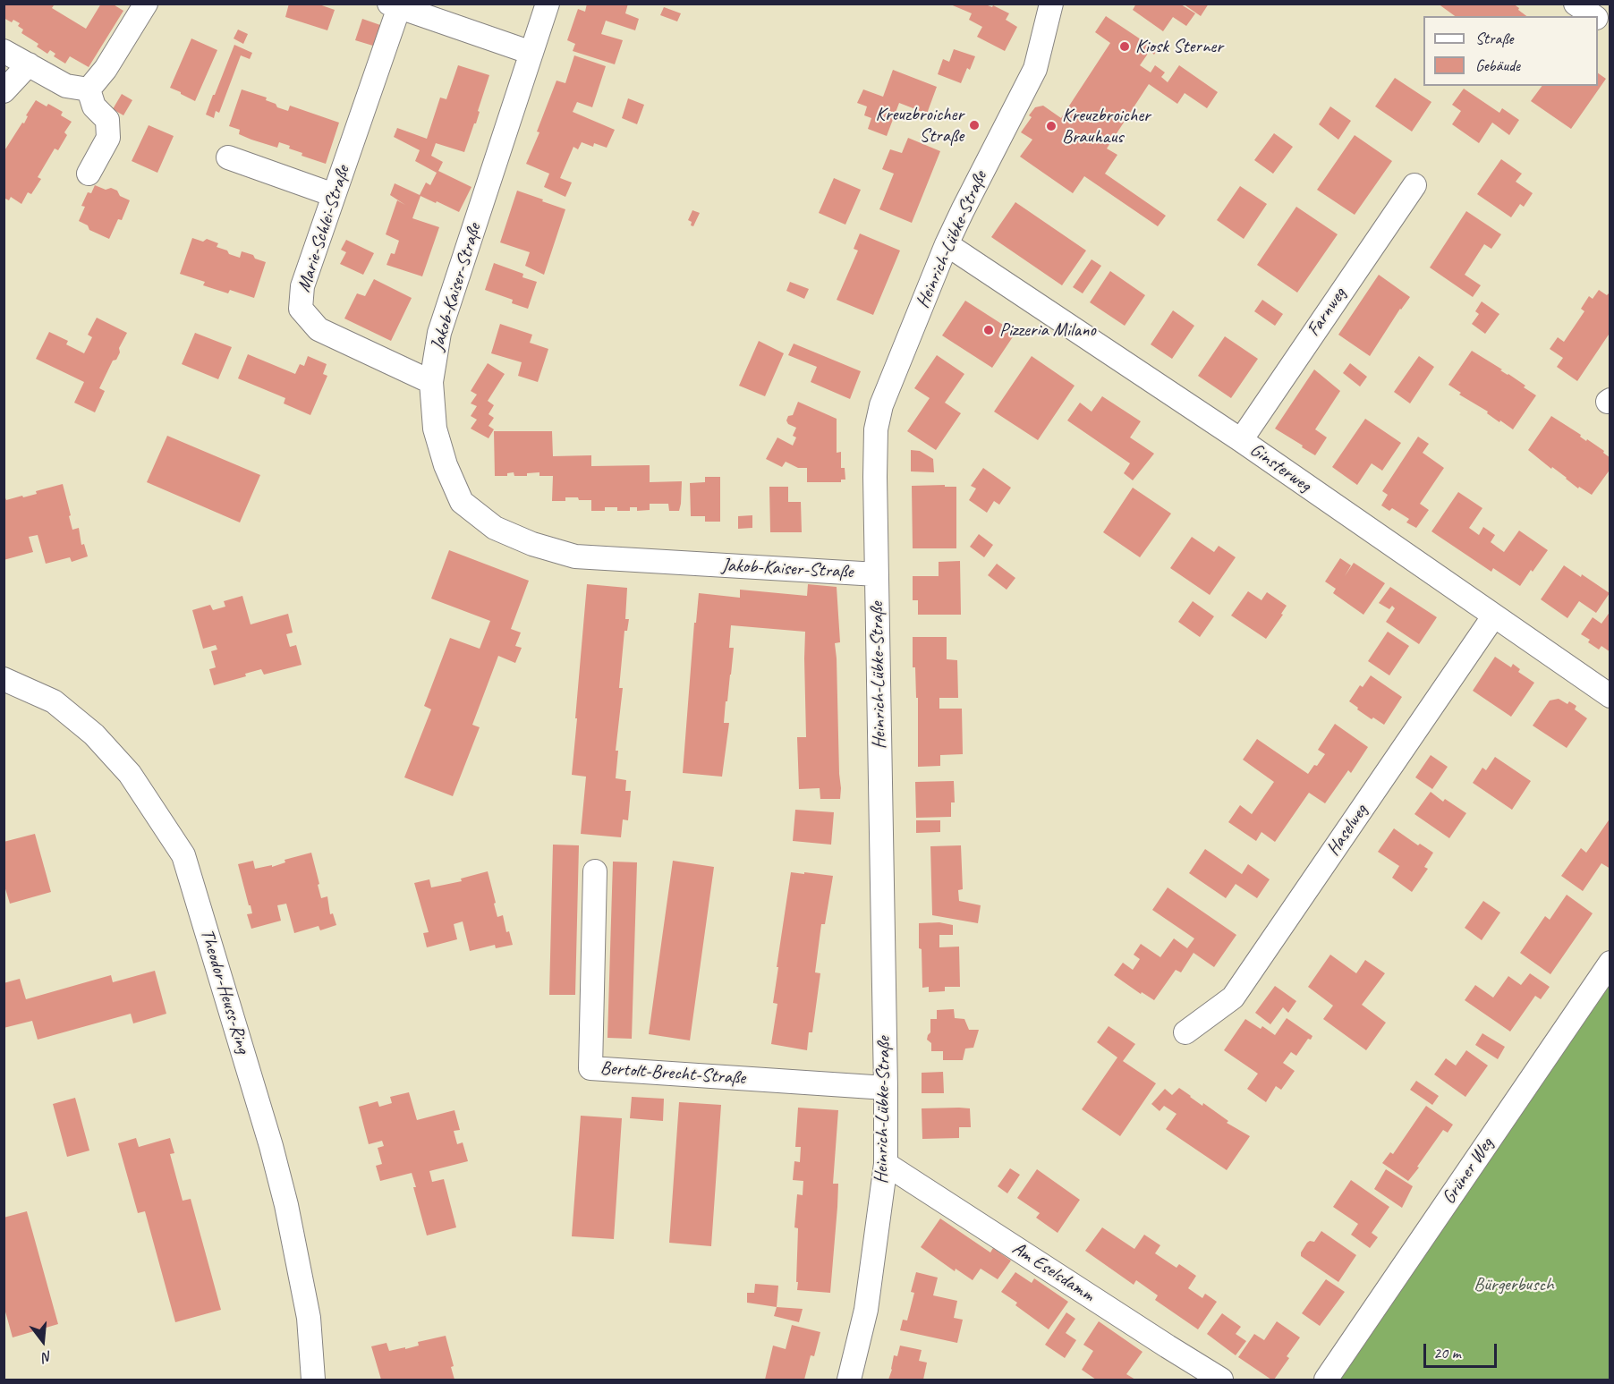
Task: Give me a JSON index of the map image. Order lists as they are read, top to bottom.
{
  "streets": {
    "street": [
      "Marie-Schlei-Straße",
      "Heinrich-Lübke-Straße",
      "Jakob-Kaiser-Straße",
      "Farnweg",
      "Ginsterweg",
      "Haselweg",
      "Theodor-Heuss-Ring",
      "Bertolt-Brecht-Straße",
      "Grüner Weg",
      "Am Eselsdamm"
    ]
  },
  "crossings": [
    ["Marie-Schlei-Straße", "Jakob-Kaiser-Straße"],
    ["Heinrich-Lübke-Straße", "Jakob-Kaiser-Straße"],
    ["Heinrich-Lübke-Straße", "Ginsterweg"],
    ["Heinrich-Lübke-Straße", "Bertolt-Brecht-Straße"],
    ["Heinrich-Lübke-Straße", "Am Eselsdamm"],
    ["Farnweg", "Ginsterweg"],
    ["Ginsterweg", "Haselweg"]
  ],
  "parks": ["Bürgerbusch"],
  "places": [
    "Kiosk Sterner",
    "Kreuzbroicher Straße",
    "Kreuzbroicher Brauhaus",
    "Pizzeria Milano"
  ],
  "legend": ["Straße", "Gebäude"],
  "scale_bar": "20 m",
  "north": "bottom"
}
